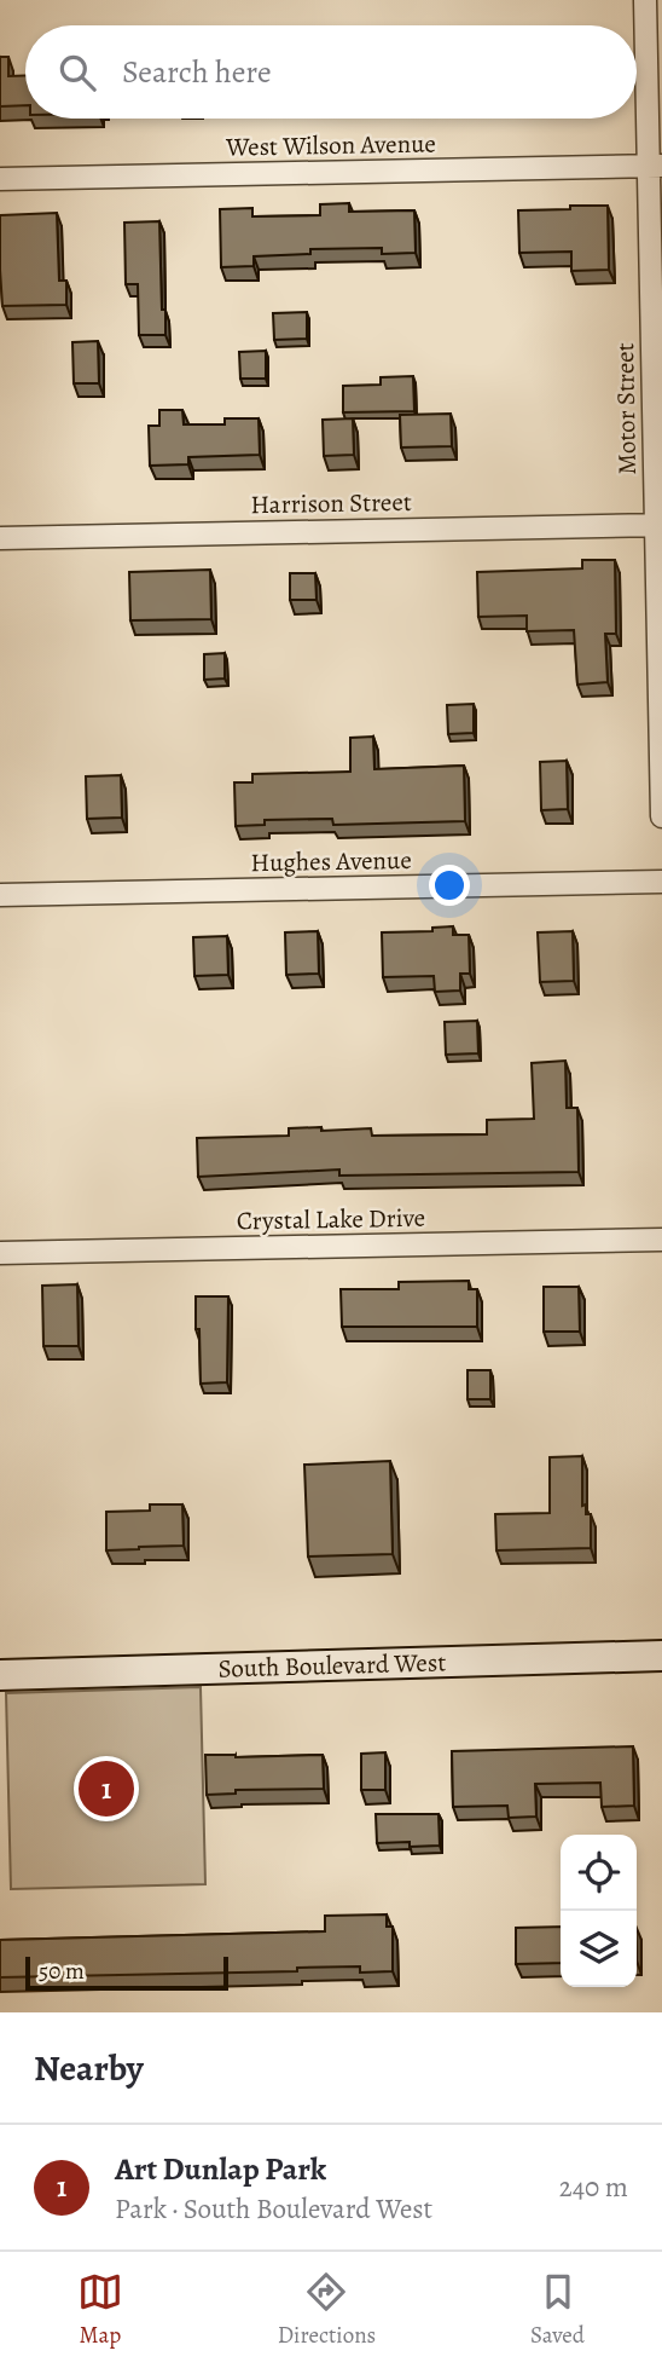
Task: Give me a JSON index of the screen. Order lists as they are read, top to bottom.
{
  "streets": {
    "street": [
      "West Wilson Avenue",
      "Motor Street",
      "Harrison Street",
      "Hughes Avenue",
      "Crystal Lake Drive",
      "South Boulevard West"
    ]
  },
  "crossings": [
    ["West Wilson Avenue", "Motor Street"],
    ["Motor Street", "Harrison Street"]
  ],
  "scale_bar": "50 m",
  "page": {
    "search": "Search here",
    "pins": "1",
    "scale": "50 m",
    "heading": "Nearby",
    "list": [
      {
        "mark": "1",
        "name": "Art Dunlap Park",
        "note": "Park · South Boulevard West",
        "value": "240 m"
      }
    ],
    "nav": ["Map", "Directions", "Saved"]
  }
}
